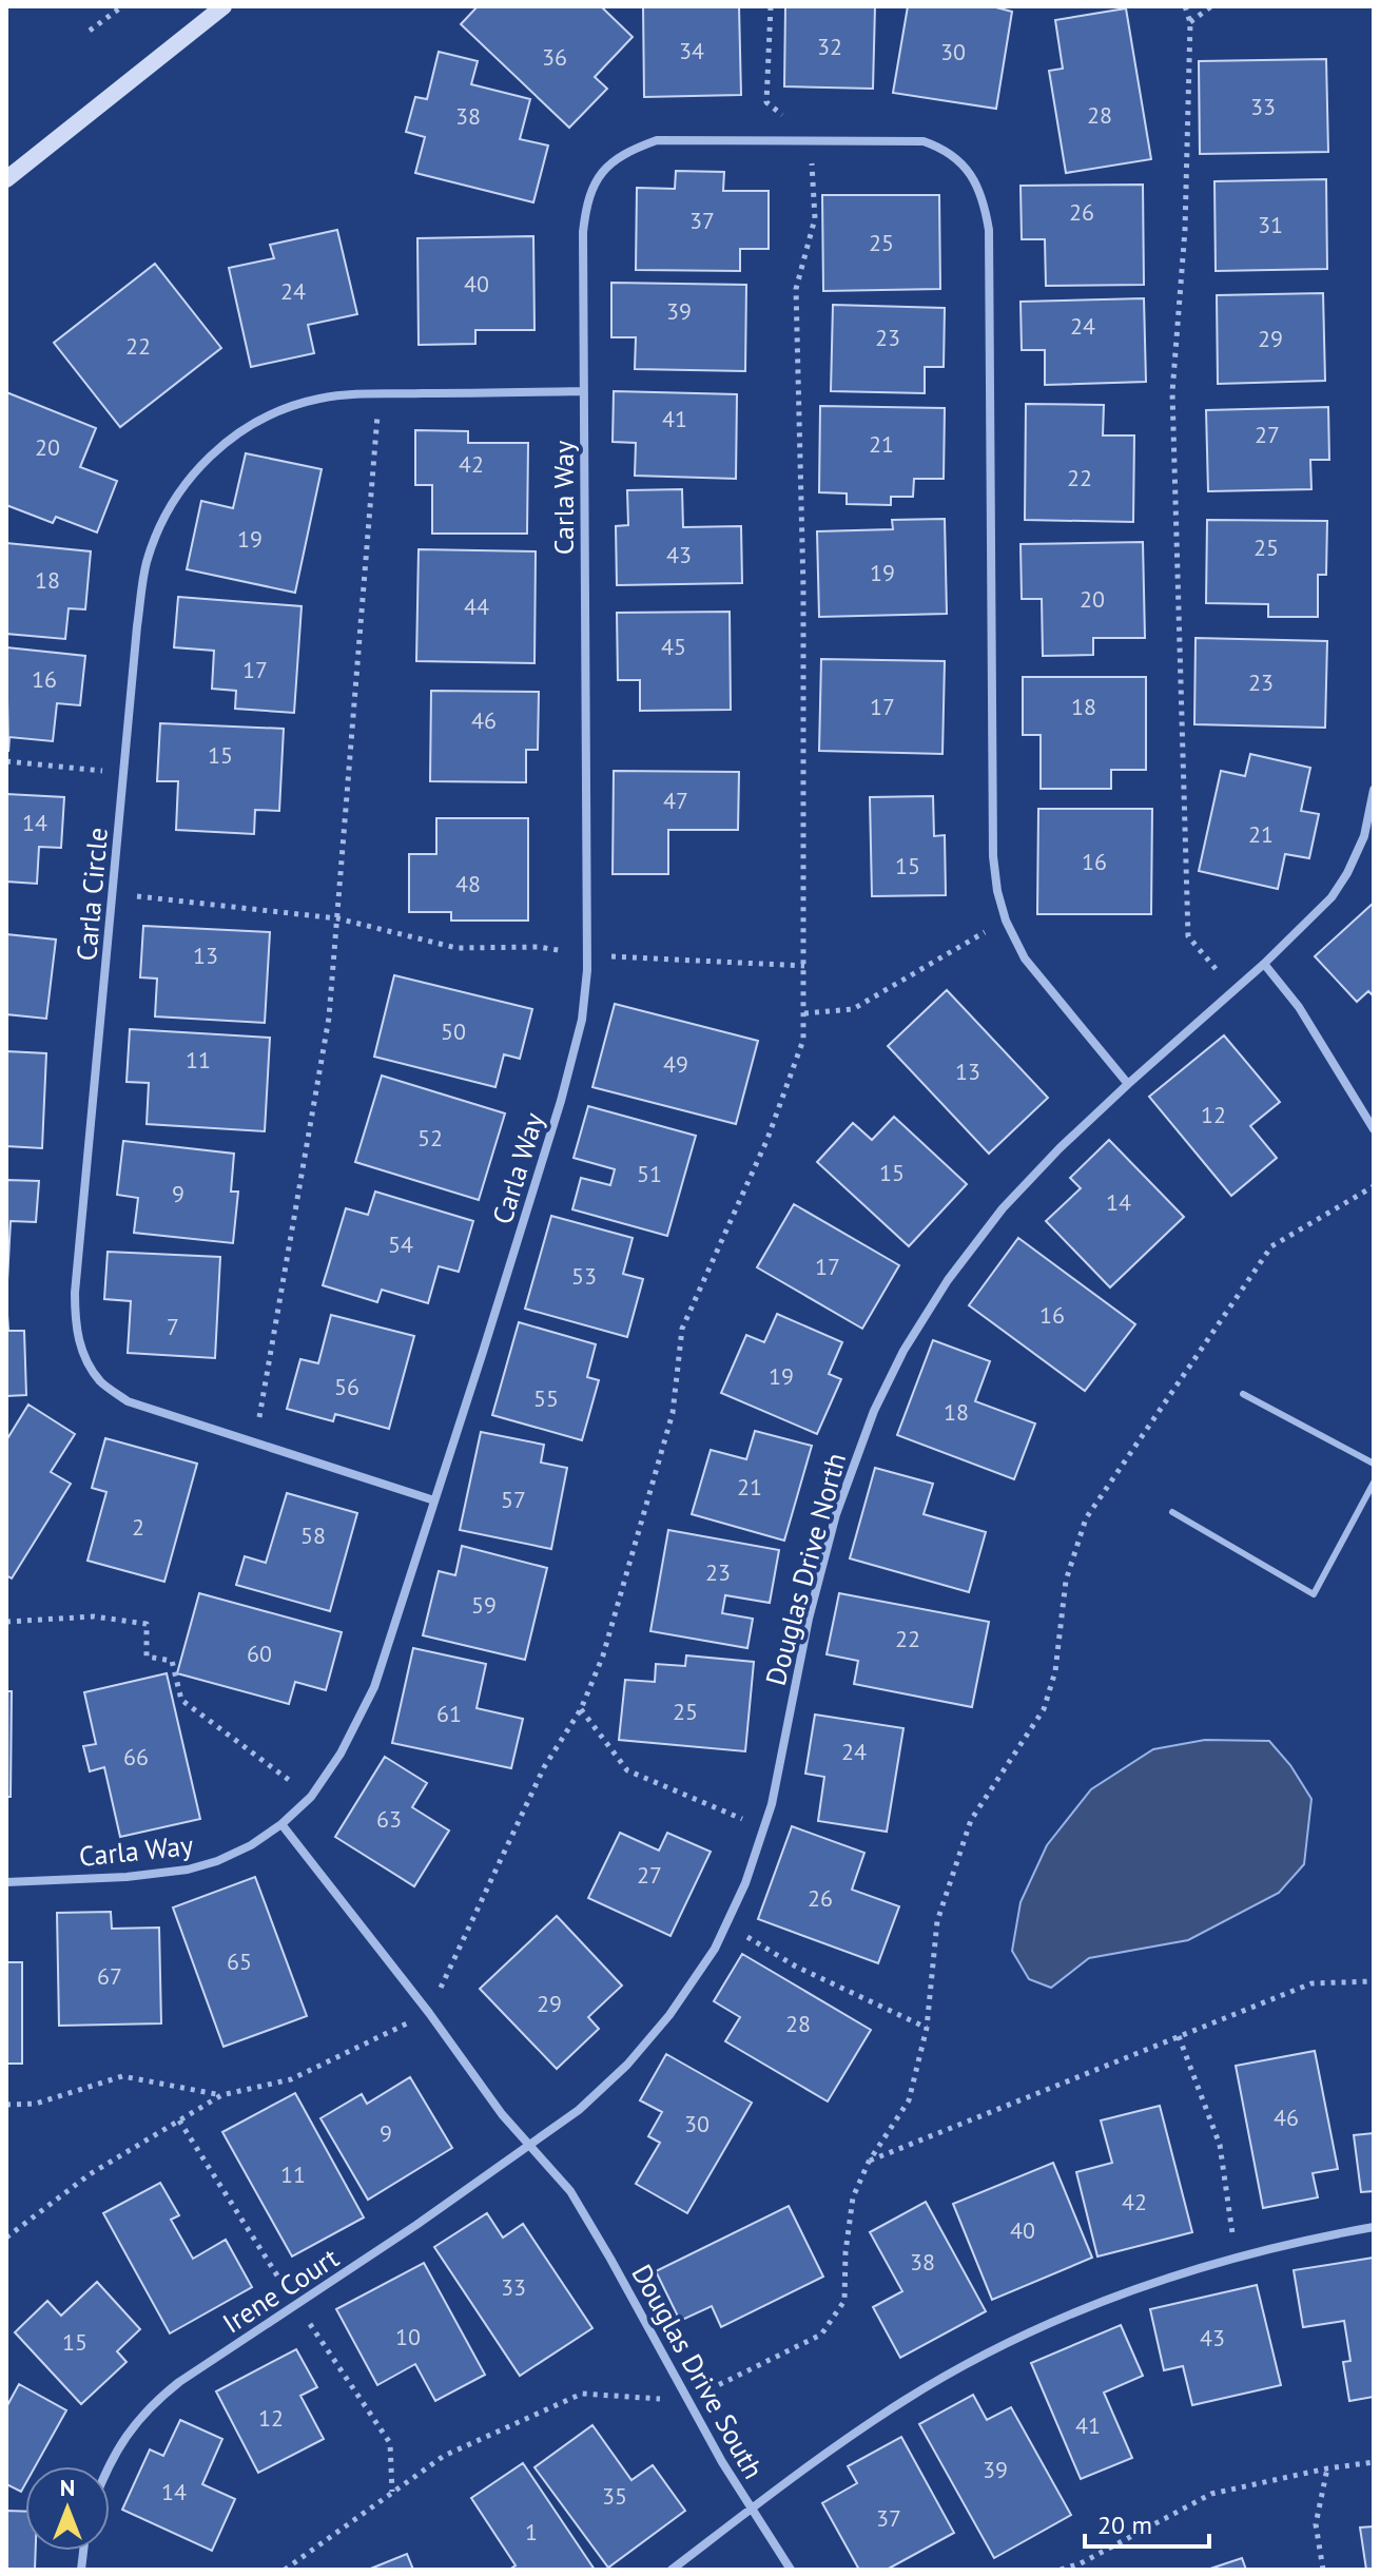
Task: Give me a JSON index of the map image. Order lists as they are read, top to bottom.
{
  "streets": {
    "street": [
      "Carla Way",
      "Carla Circle",
      "Douglas Drive North",
      "Irene Court",
      "Douglas Drive South"
    ]
  },
  "crossings": [
    ["Carla Way", "Carla Circle"],
    ["Carla Way", "Douglas Drive North"],
    ["Carla Way", "Douglas Drive South"],
    ["Douglas Drive North", "Irene Court"],
    ["Douglas Drive North", "Douglas Drive South"],
    ["Irene Court", "Douglas Drive South"]
  ],
  "house_numbers": [
    "32",
    "34",
    "30",
    "36",
    "33",
    "28",
    "38",
    "26",
    "37",
    "31",
    "25",
    "40",
    "24",
    "39",
    "24",
    "23",
    "29",
    "22",
    "41",
    "27",
    "21",
    "20",
    "42",
    "22",
    "19",
    "25",
    "43",
    "19",
    "18",
    "20",
    "44",
    "45",
    "17",
    "16",
    "23",
    "17",
    "18",
    "46",
    "15",
    "47",
    "14",
    "21",
    "16",
    "15",
    "48",
    "13",
    "50",
    "11",
    "49",
    "13",
    "12",
    "52",
    "15",
    "51",
    "9",
    "14",
    "54",
    "17",
    "53",
    "16",
    "7",
    "19",
    "56",
    "55",
    "18",
    "21",
    "57",
    "2",
    "58",
    "23",
    "59",
    "22",
    "60",
    "25",
    "61",
    "24",
    "66",
    "63",
    "27",
    "26",
    "65",
    "67",
    "29",
    "28",
    "46",
    "30",
    "9",
    "11",
    "42",
    "40",
    "38",
    "33",
    "10",
    "43",
    "15",
    "12",
    "41",
    "39",
    "14",
    "35",
    "37",
    "1"
  ],
  "scale_bar": "20 m",
  "north": "top"
}
